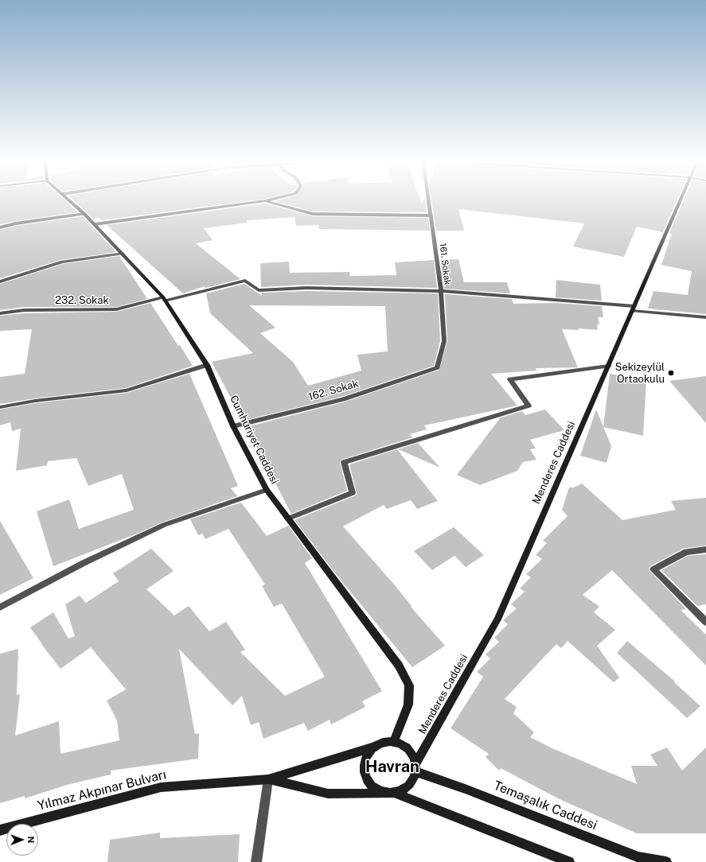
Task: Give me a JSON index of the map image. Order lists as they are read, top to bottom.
{
  "streets": {
    "main road": [
      "Cumhuriyet Caddesi",
      "Menderes Caddesi",
      "Yılmaz Akpınar Bulvarı",
      "Temaşalık Caddesi"
    ],
    "street": ["161. Sokak", "232. Sokak", "162. Sokak"]
  },
  "crossings": [
    ["161. Sokak", "232. Sokak"],
    ["161. Sokak", "162. Sokak"],
    ["232. Sokak", "Cumhuriyet Caddesi"],
    ["232. Sokak", "Menderes Caddesi"],
    ["162. Sokak", "Cumhuriyet Caddesi"],
    ["Cumhuriyet Caddesi", "Menderes Caddesi"],
    ["Cumhuriyet Caddesi", "Temaşalık Caddesi"],
    ["Menderes Caddesi", "Temaşalık Caddesi"]
  ],
  "districts": ["Havran"],
  "places": ["Sekizeylül Ortaokulu"],
  "north": "right"
}
